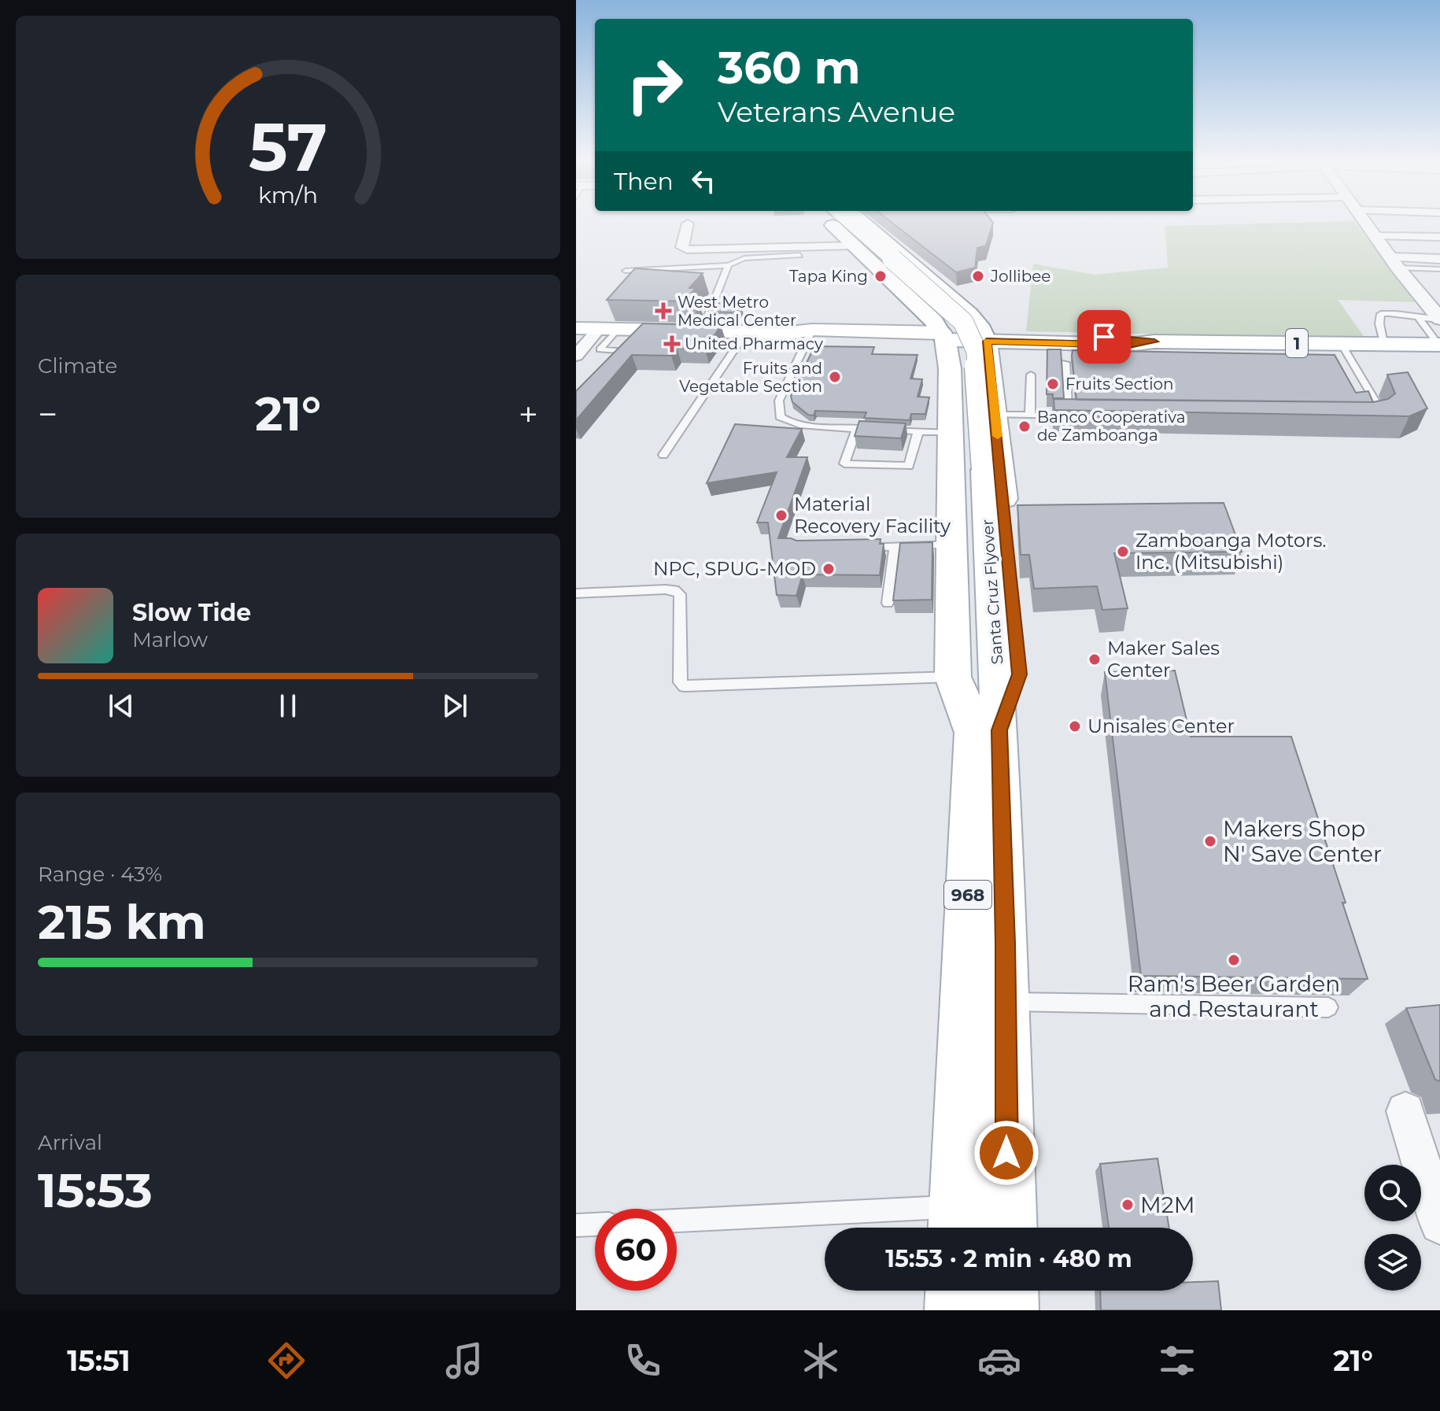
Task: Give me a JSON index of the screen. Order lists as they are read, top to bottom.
{
  "streets": {
    "main road": ["1", "Santa Cruz Flyover", "968"]
  },
  "crossings": [
    ["1", "968"],
    ["Santa Cruz Flyover", "968"]
  ],
  "places": {
    "other": [
      "Tapa King",
      "Jollibee",
      "Fruits and Vegetable Section",
      "Fruits Section",
      "Banco Cooperativa de Zamboanga",
      "Material Recovery Facility",
      "Zamboanga Motors. Inc. (Mitsubishi)",
      "NPC, SPUG-MOD",
      "Maker Sales Center",
      "Unisales Center",
      "Makers Shop N' Save Center",
      "Ram's Beer Garden and Restaurant",
      "M2M"
    ],
    "health": ["West Metro Medical Center", "United Pharmacy"]
  },
  "page": {
    "turn": ["360 m", "Veterans Avenue"],
    "then": "Then",
    "tile": [
      "Climate",
      ["Range · 43%", "215 km"],
      ["Arrival", "15:53"]
    ],
    "heat": ["−", "21°", "+"],
    "song": ["Slow Tide", "Marlow"],
    "limit": "60",
    "trip": "15:53 · 2 min · 480 m",
    "tabs": ["15:51", "21°"],
    "gauge": ["57", "km/h"]
  }
}
